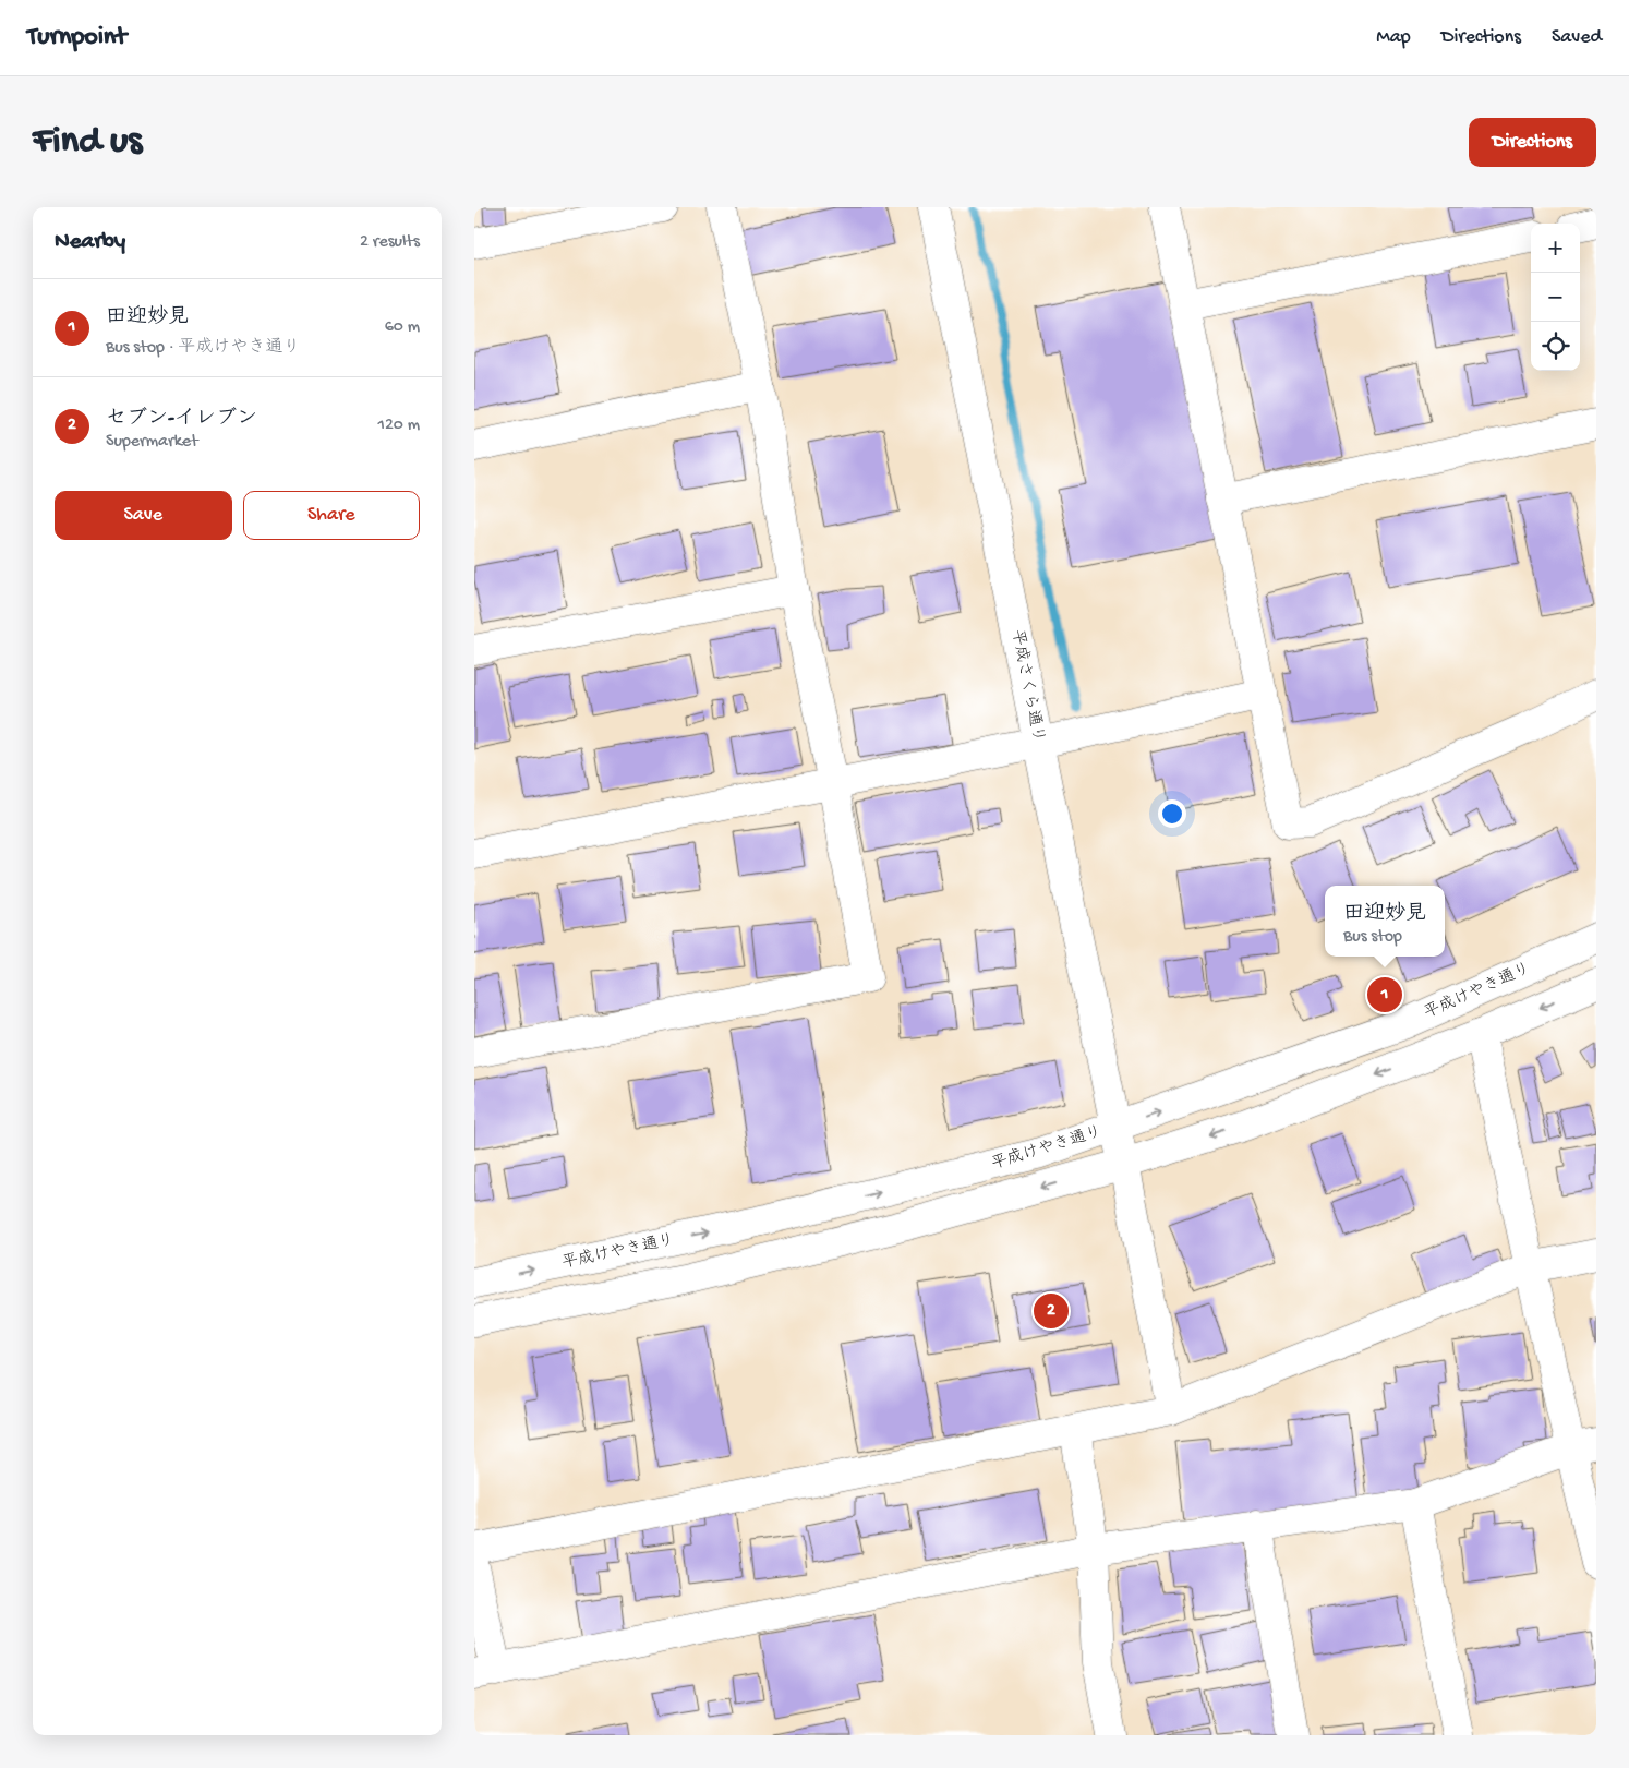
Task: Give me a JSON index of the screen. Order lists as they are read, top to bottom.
{
  "streets": {
    "street": ["平成さくら通り", "平成けやき通り"]
  },
  "crossings": [
    ["平成さくら通り", "平成けやき通り"]
  ],
  "page": {
    "header": "Turnpoint",
    "nav": ["Map", "Directions", "Saved"],
    "buttons": [
      "Directions",
      ["Save", "Share"]
    ],
    "title": "Find us",
    "heading": ["Nearby", "2 results"],
    "map_buttons": ["+", "−"],
    "list": [
      {
        "mark": "1",
        "name": "田迎妙見",
        "note": "Bus stop · 平成けやき通り",
        "value": "60 m"
      },
      {
        "mark": "2",
        "name": "セブン-イレブン",
        "note": "Supermarket",
        "value": "120 m"
      }
    ],
    "popup": ["田迎妙見", "Bus stop"],
    "pins": ["1", "2"]
  }
}
